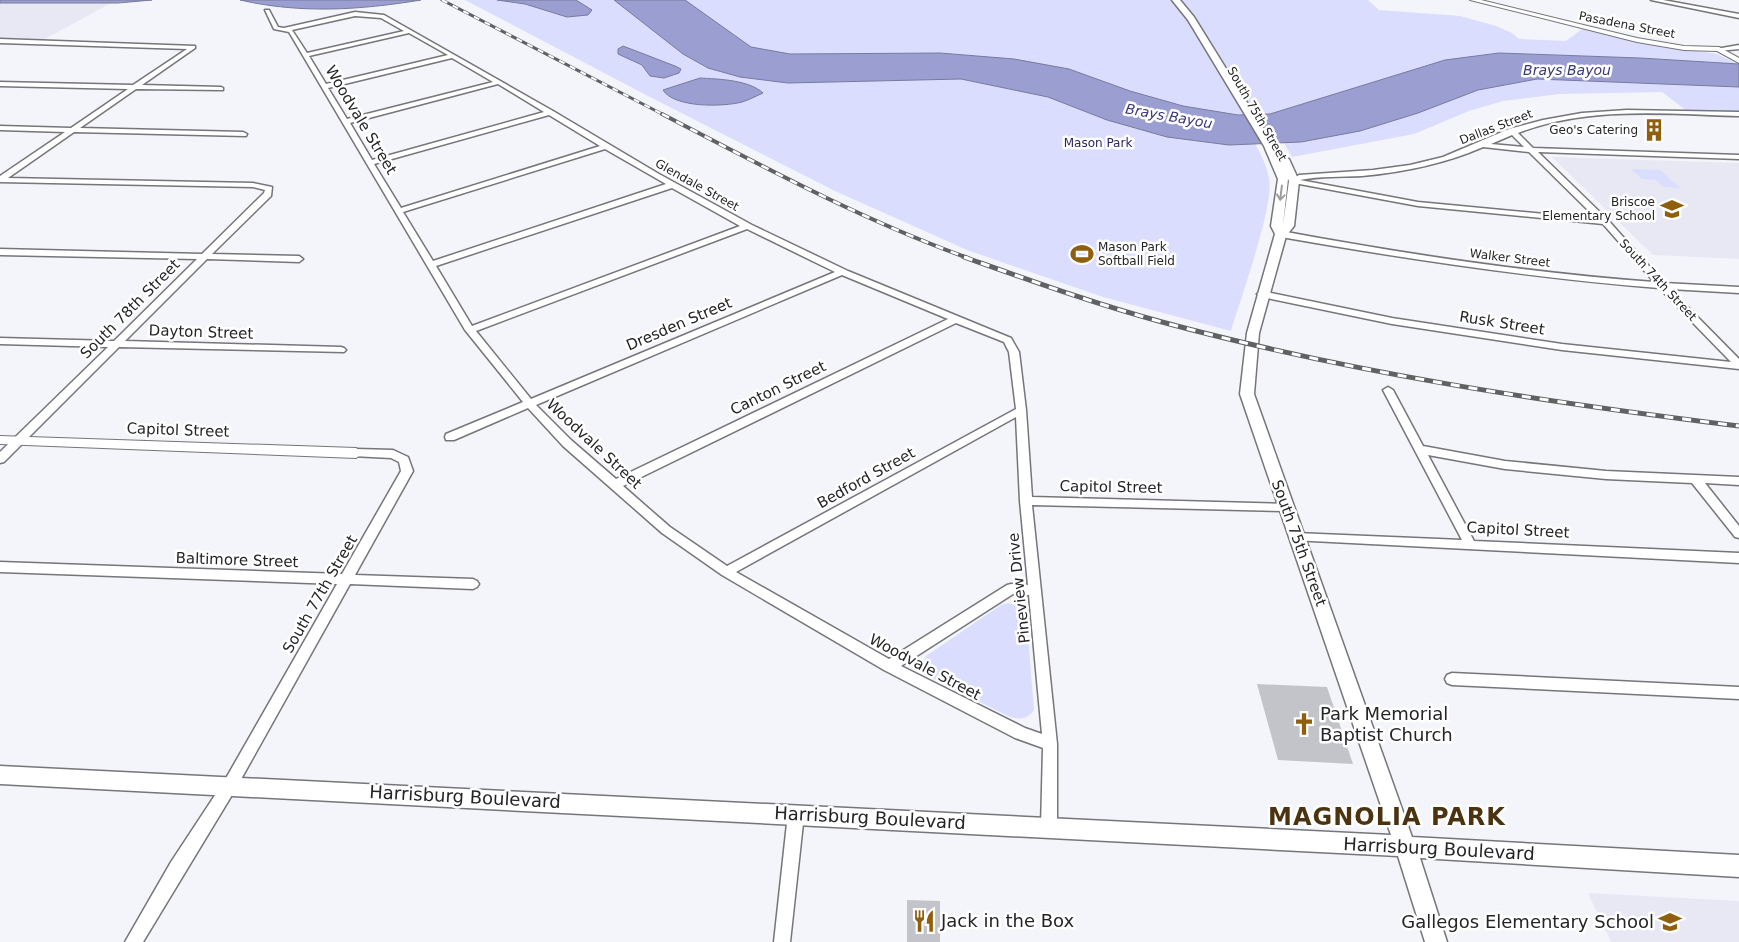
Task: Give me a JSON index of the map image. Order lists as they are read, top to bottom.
{
  "streets": {
    "main road": ["South 75th Street", "Harrisburg Boulevard"],
    "street": [
      "Pasadena Street",
      "Woodvale Street",
      "Dallas Street",
      "Glendale Street",
      "Walker Street",
      "South 74th Street",
      "South 78th Street",
      "Rusk Street",
      "Dresden Street",
      "Dayton Street",
      "Canton Street",
      "Capitol Street",
      "Bedford Street",
      "Baltimore Street",
      "Pineview Drive",
      "South 77th Street"
    ]
  },
  "crossings": [
    ["South 75th Street", "Dallas Street"],
    ["South 75th Street", "Walker Street"],
    ["South 75th Street", "Rusk Street"],
    ["South 75th Street", "Capitol Street"],
    ["South 75th Street", "Harrisburg Boulevard"],
    ["Woodvale Street", "Glendale Street"],
    ["Woodvale Street", "Dresden Street"],
    ["Woodvale Street", "Canton Street"],
    ["Woodvale Street", "Bedford Street"],
    ["Woodvale Street", "Pineview Drive"],
    ["Dallas Street", "South 74th Street"],
    ["Glendale Street", "Dresden Street"],
    ["Glendale Street", "Canton Street"],
    ["Glendale Street", "Pineview Drive"],
    ["Walker Street", "South 74th Street"],
    ["South 74th Street", "Rusk Street"],
    ["South 78th Street", "Dayton Street"],
    ["South 78th Street", "Capitol Street"],
    ["Capitol Street", "Pineview Drive"],
    ["Capitol Street", "South 77th Street"],
    ["Bedford Street", "Pineview Drive"],
    ["Baltimore Street", "South 77th Street"],
    ["Pineview Drive", "Harrisburg Boulevard"],
    ["South 77th Street", "Harrisburg Boulevard"]
  ],
  "districts": ["MAGNOLIA PARK"],
  "water": ["Brays Bayou"],
  "parks": ["Mason Park"],
  "places": {
    "building": ["Geo's Catering"],
    "school or university": ["Briscoe Elementary School", "Gallegos Elementary School"],
    "sports": ["Mason Park Softball Field"],
    "church": ["Park Memorial Baptist Church"],
    "restaurant": ["Jack in the Box"]
  }
}
